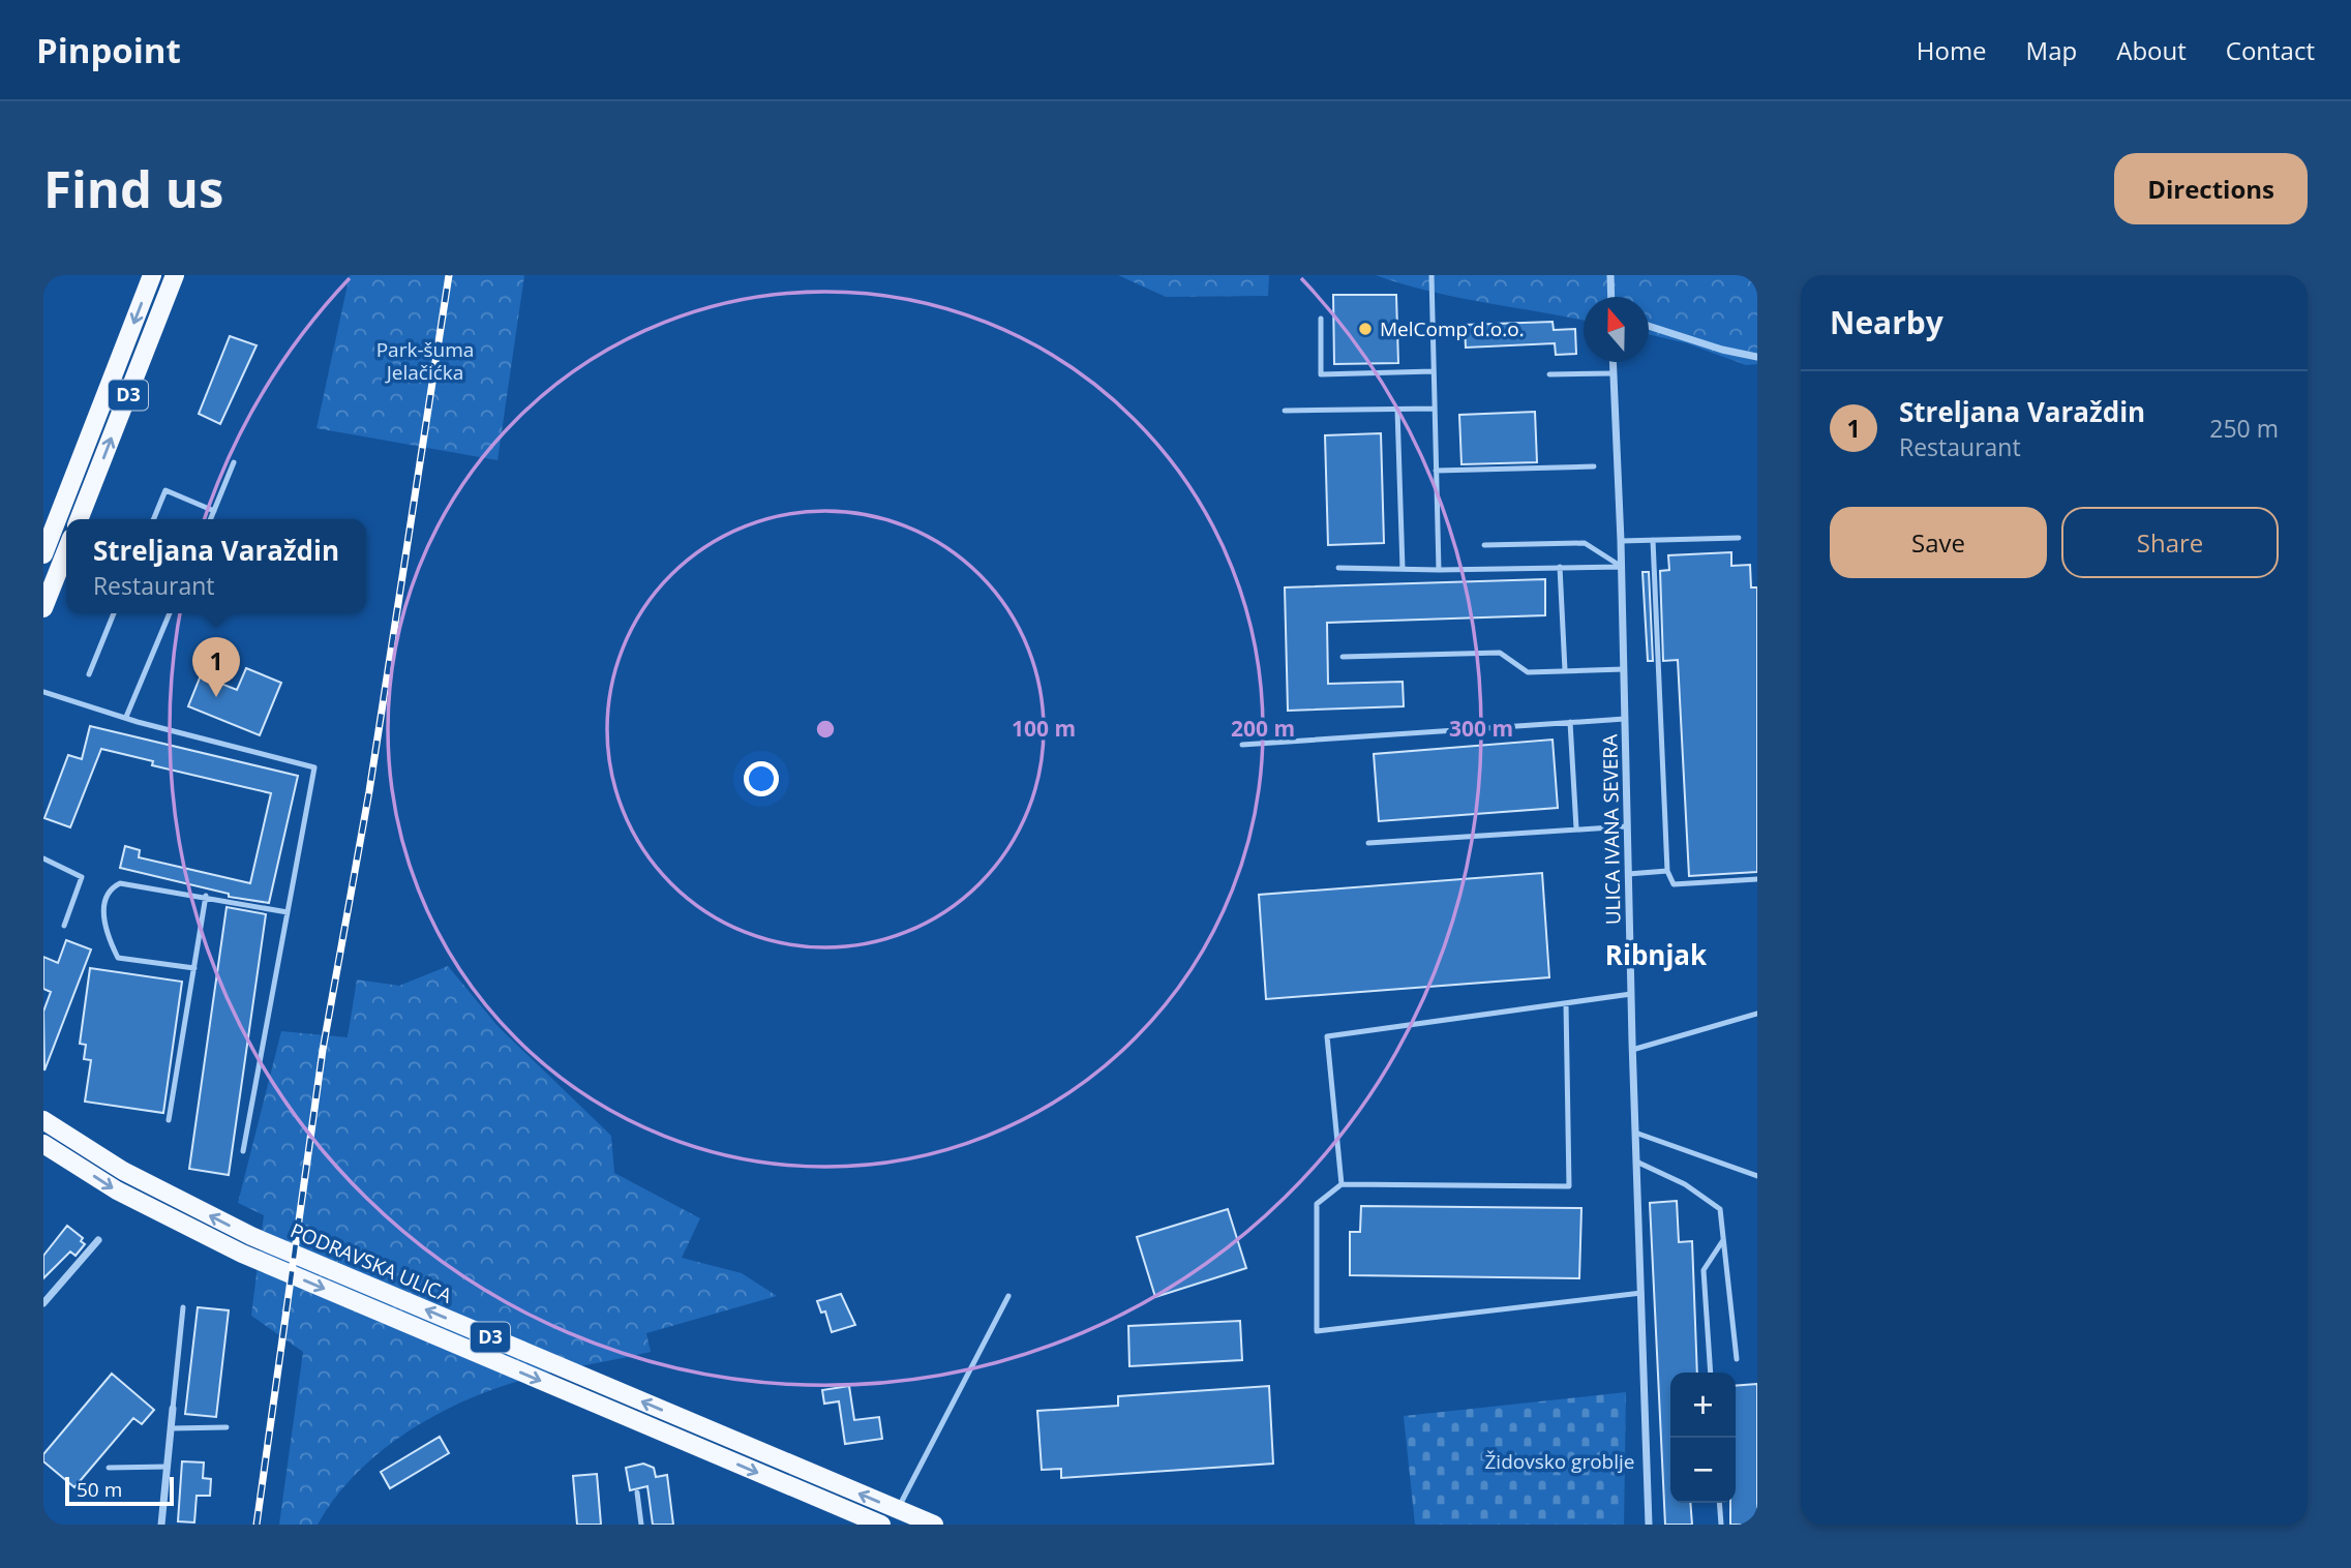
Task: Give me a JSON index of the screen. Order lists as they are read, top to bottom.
{
  "streets": {
    "main road": ["D3", "PODRAVSKA ULICA"],
    "street": ["ULICA IVANA SEVERA"]
  },
  "districts": ["Ribnjak"],
  "parks": ["Park-šuma Jelačićka", "Židovsko groblje"],
  "places": ["MelComp d.o.o."],
  "scale_bar": "50 m",
  "north": "top",
  "page": {
    "header": "Pinpoint",
    "nav": [
      "Home",
      "Map",
      "About",
      "Contact"
    ],
    "buttons": [
      "Directions",
      ["Save", "Share"]
    ],
    "title": "Find us",
    "heading": "Nearby",
    "list": [
      {
        "mark": "1",
        "name": "Streljana Varaždin",
        "note": "Restaurant",
        "value": "250 m"
      }
    ],
    "popup": ["Streljana Varaždin", "Restaurant"],
    "pins": "1",
    "map_buttons": ["+", "−"],
    "scale": "50 m"
  },
  "rings": ["100 m", "200 m", "300 m"]
}
